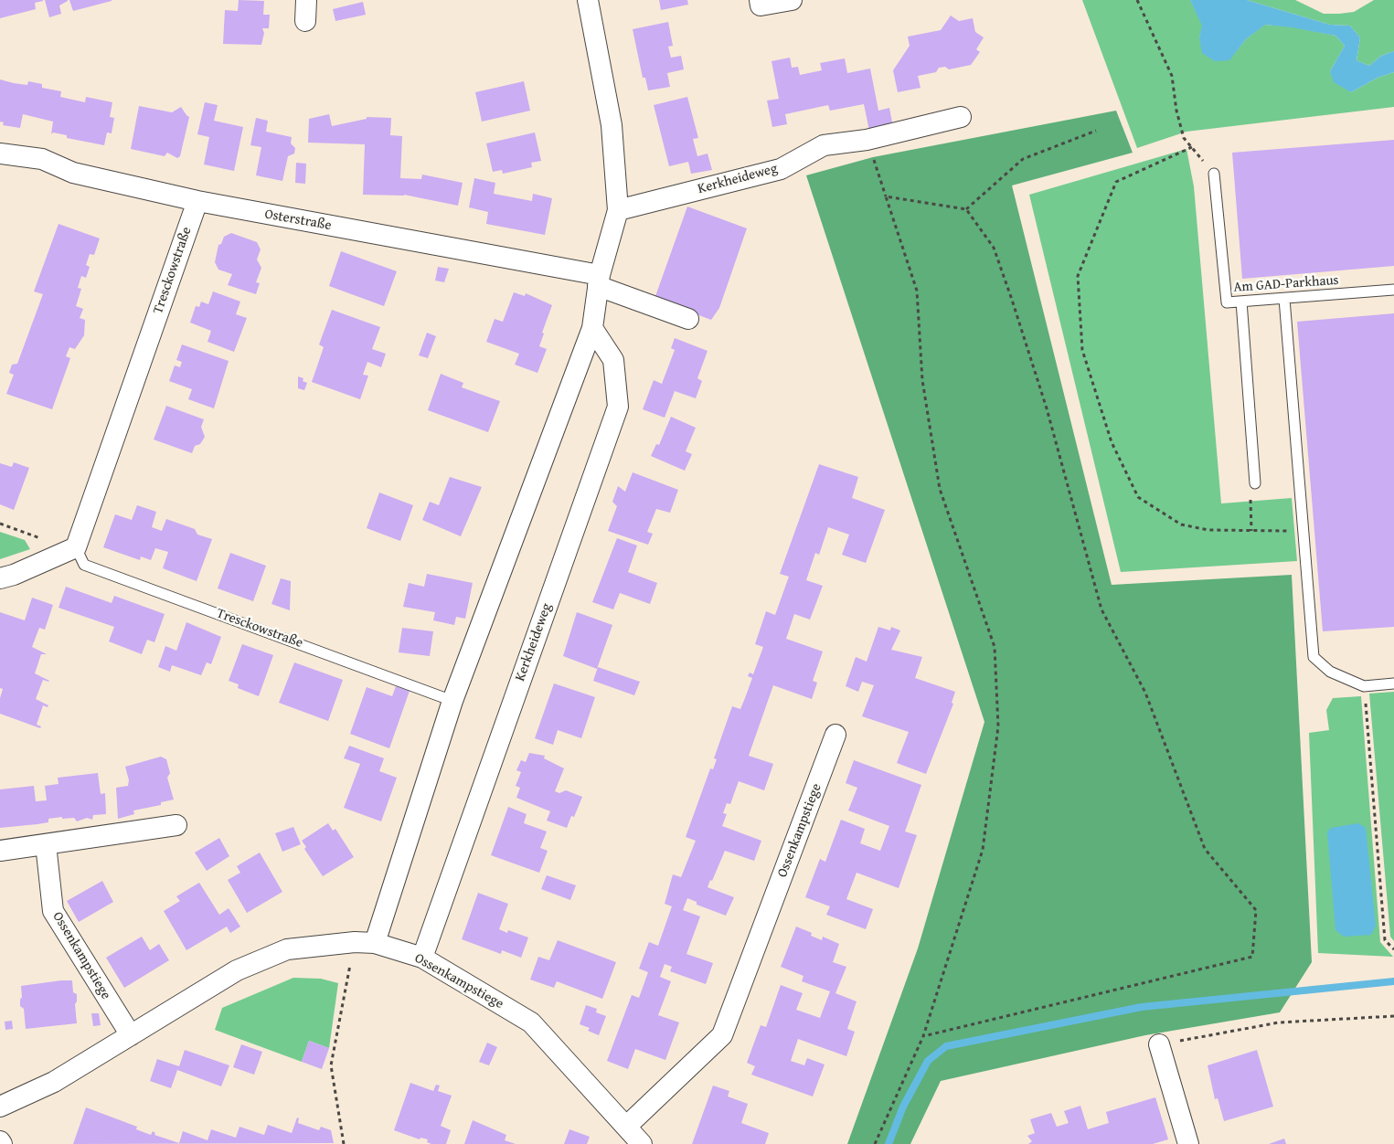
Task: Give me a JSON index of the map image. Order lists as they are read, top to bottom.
{
  "streets": {
    "street": [
      "Kerkheideweg",
      "Osterstraße",
      "Tresckowstraße",
      "Ossenkampstiege"
    ],
    "lane": ["Am GAD-Parkhaus"]
  },
  "crossings": [
    ["Kerkheideweg", "Ossenkampstiege"],
    ["Osterstraße", "Tresckowstraße"]
  ]
}
